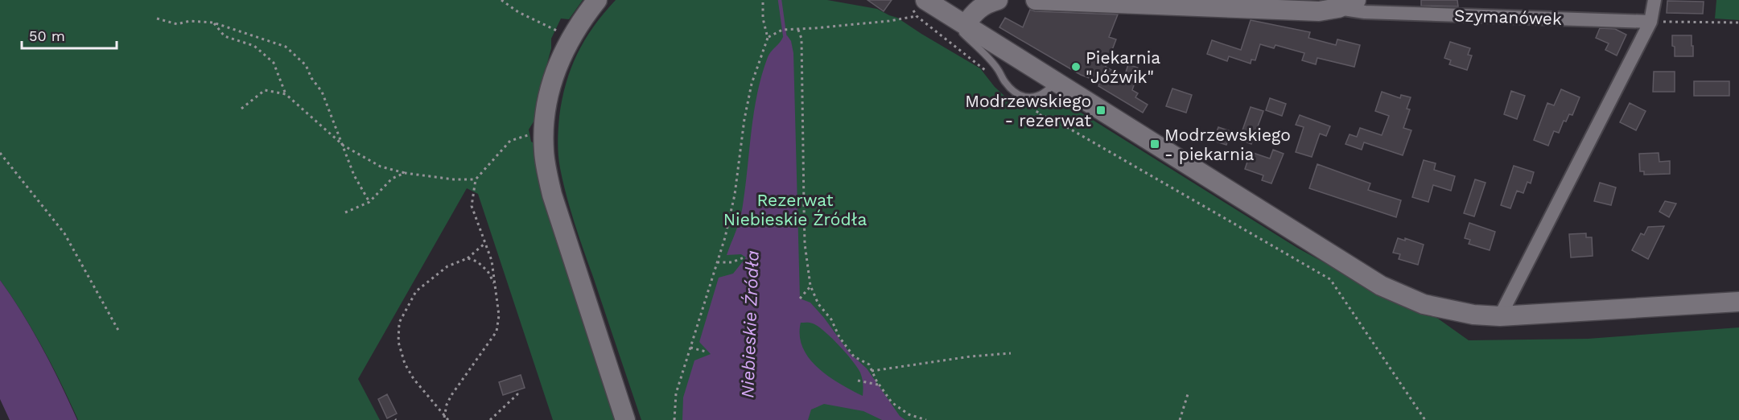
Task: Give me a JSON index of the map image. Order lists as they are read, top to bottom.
{
  "streets": {
    "street": ["Szymanówek"]
  },
  "water": ["Niebieskie Źródła"],
  "parks": ["Rezerwat Niebieskie Źródła"],
  "places": {
    "other": ["Piekarnia \"Jóźwik\""],
    "transit": ["Modrzewskiego - rezerwat", "Modrzewskiego - piekarnia"]
  },
  "scale_bar": "50 m"
}
